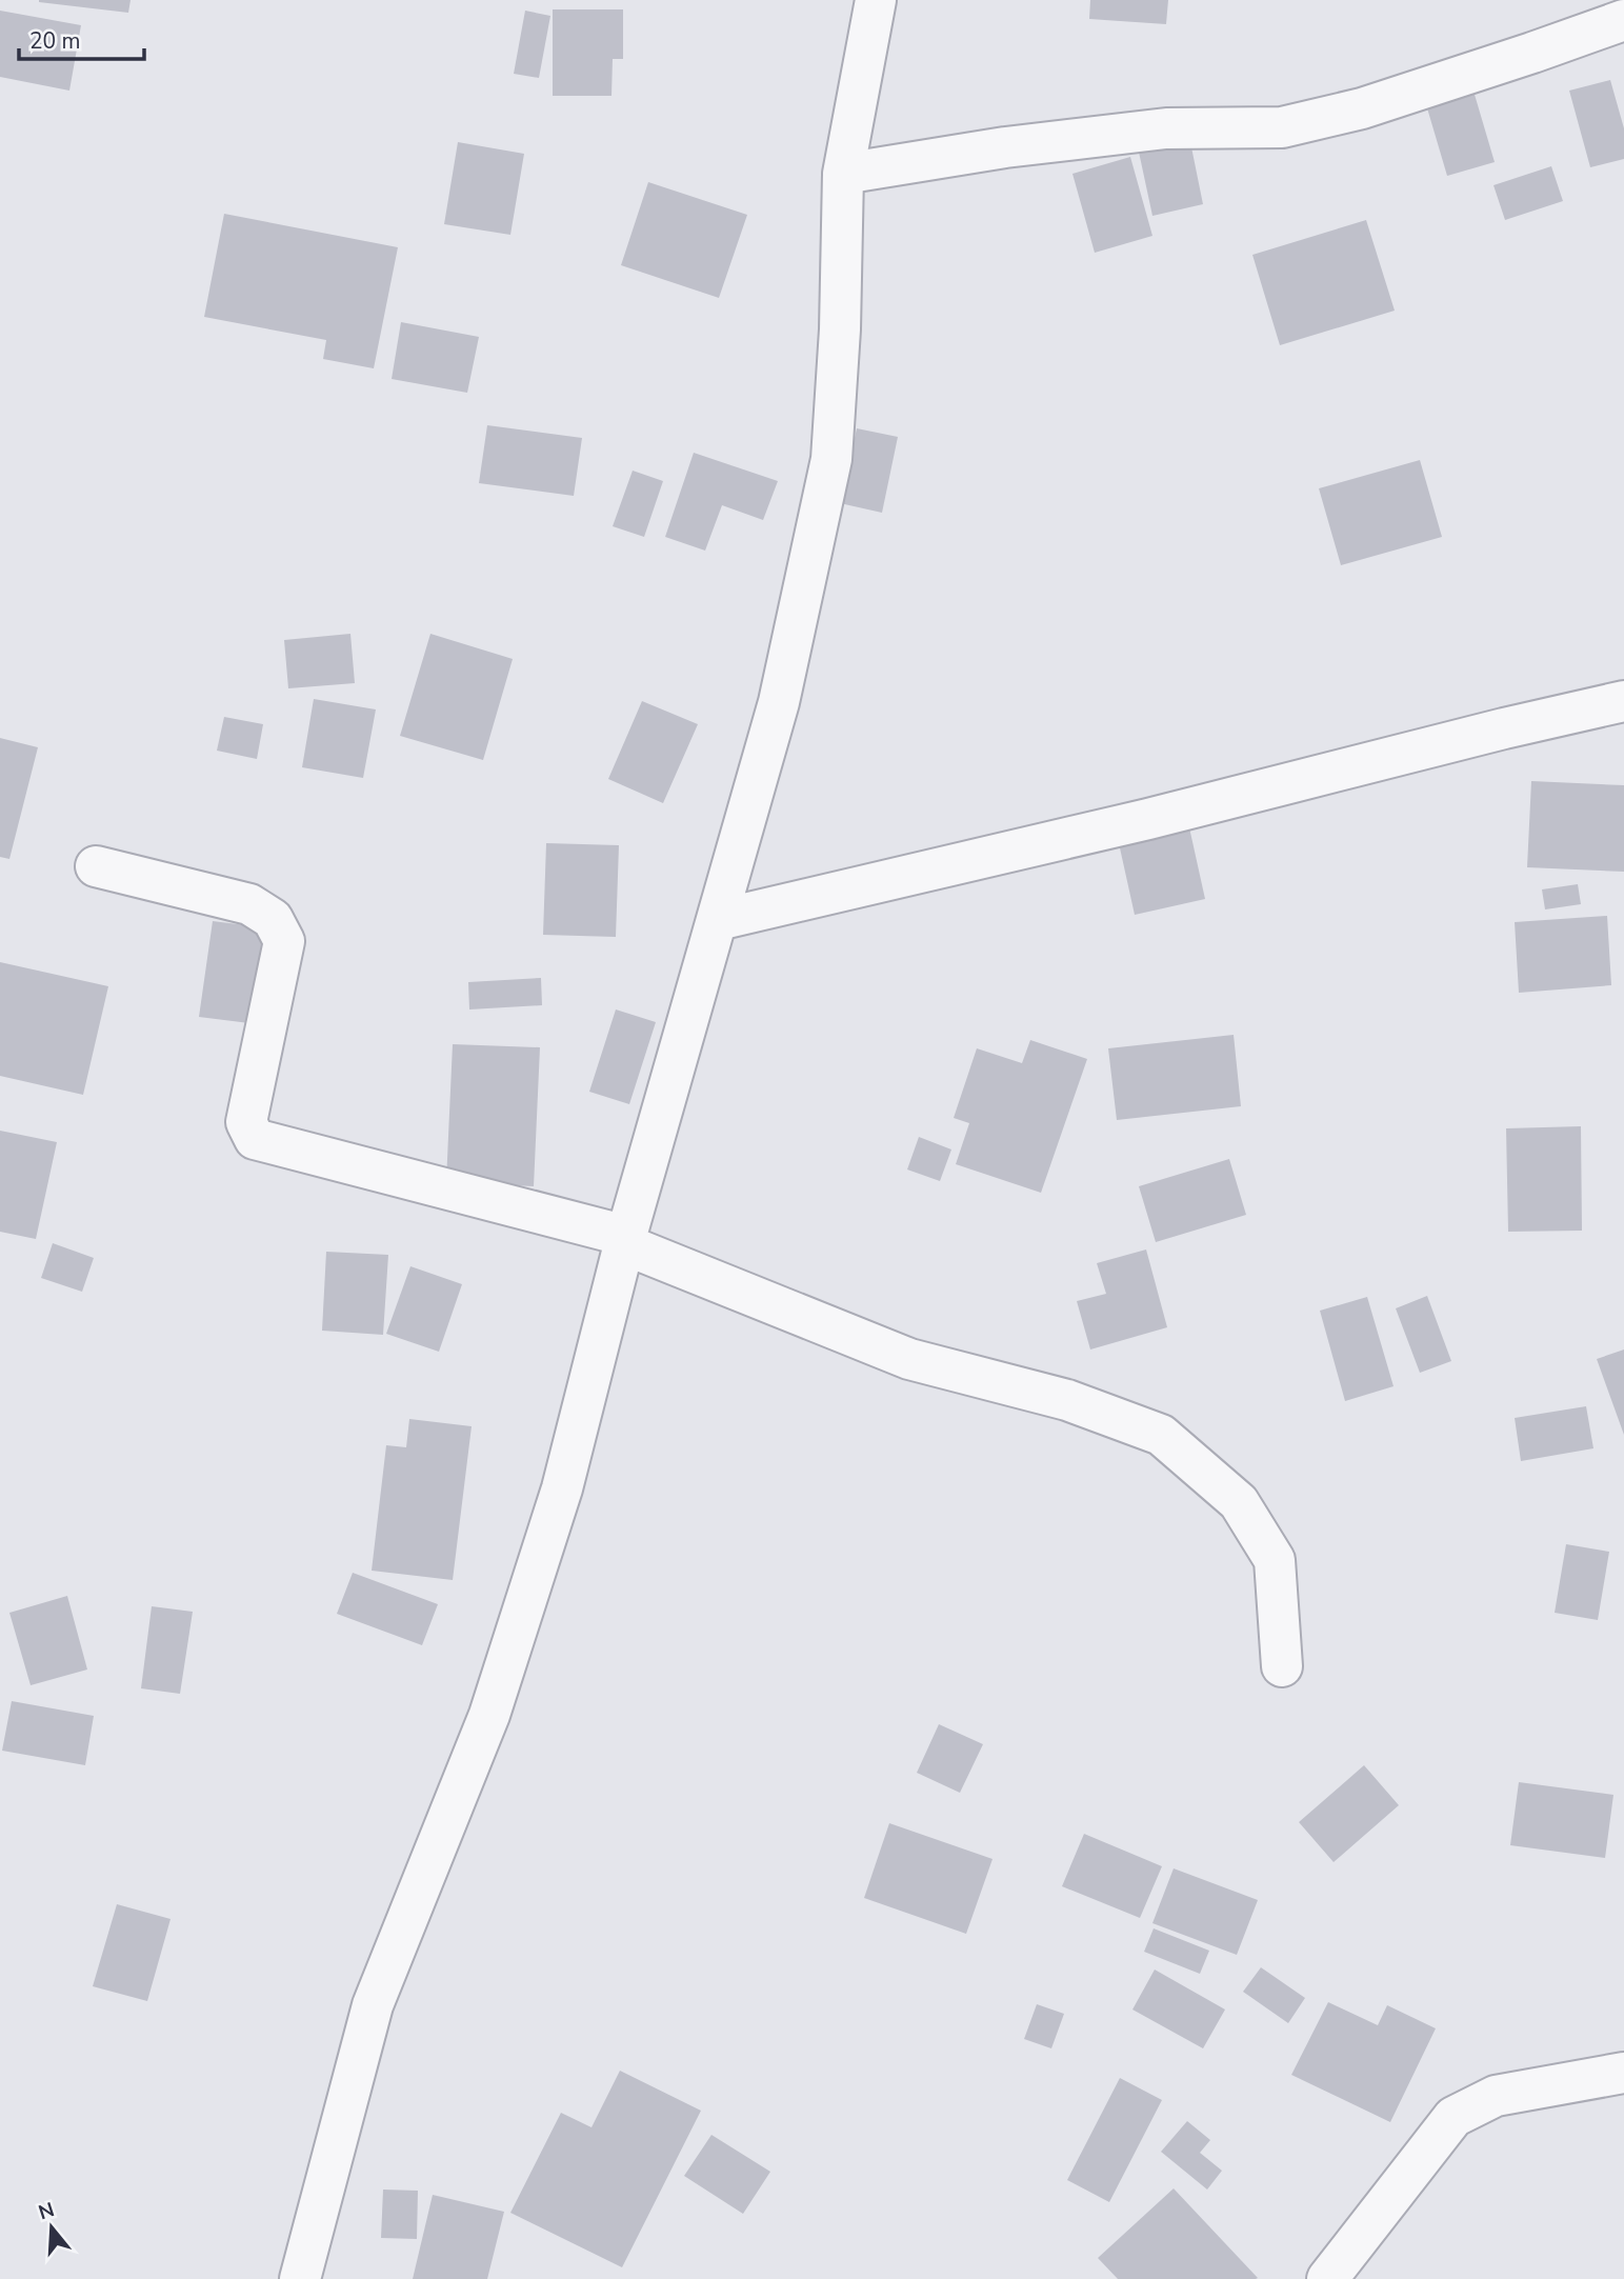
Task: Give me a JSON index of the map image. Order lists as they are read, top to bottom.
{
  "scale_bar": "20 m",
  "north": "top"
}
